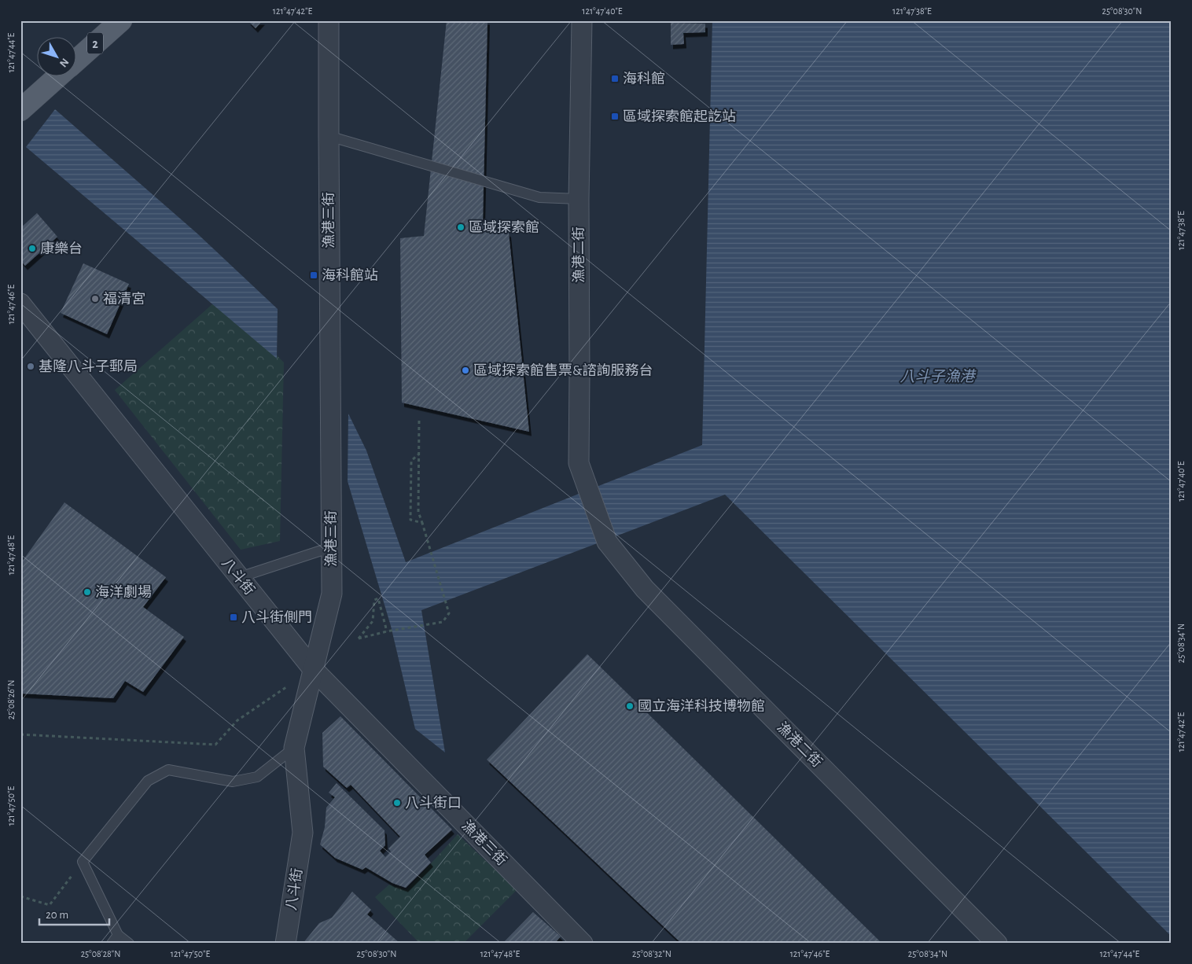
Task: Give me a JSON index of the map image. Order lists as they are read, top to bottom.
{
  "streets": {
    "main road": ["2"],
    "street": ["漁港三街", "漁港二街", "八斗街"]
  },
  "crossings": [
    ["漁港三街", "八斗街"]
  ],
  "water": ["八斗子漁港"],
  "places": {
    "transit": [
      "海科館",
      "區域探索館起訖站",
      "海科館站",
      "八斗街側門"
    ],
    "other": [
      "區域探索館",
      "康樂台",
      "福清宮",
      "基隆八斗子郵局",
      "區域探索館售票&諮詢服務台",
      "海洋劇場",
      "國立海洋科技博物館",
      "八斗街口"
    ]
  },
  "scale_bar": "20 m",
  "north": "bottom right",
  "coordinates": [
    "121°47'42\"E",
    "121°47'40\"E",
    "121°47'38\"E",
    "25°08'30\"N",
    "121°47'44\"E",
    "121°47'46\"E",
    "121°47'48\"E",
    "25°08'34\"N",
    "25°08'26\"N",
    "121°47'50\"E",
    "25°08'28\"N",
    "25°08'32\"N"
  ]
}
